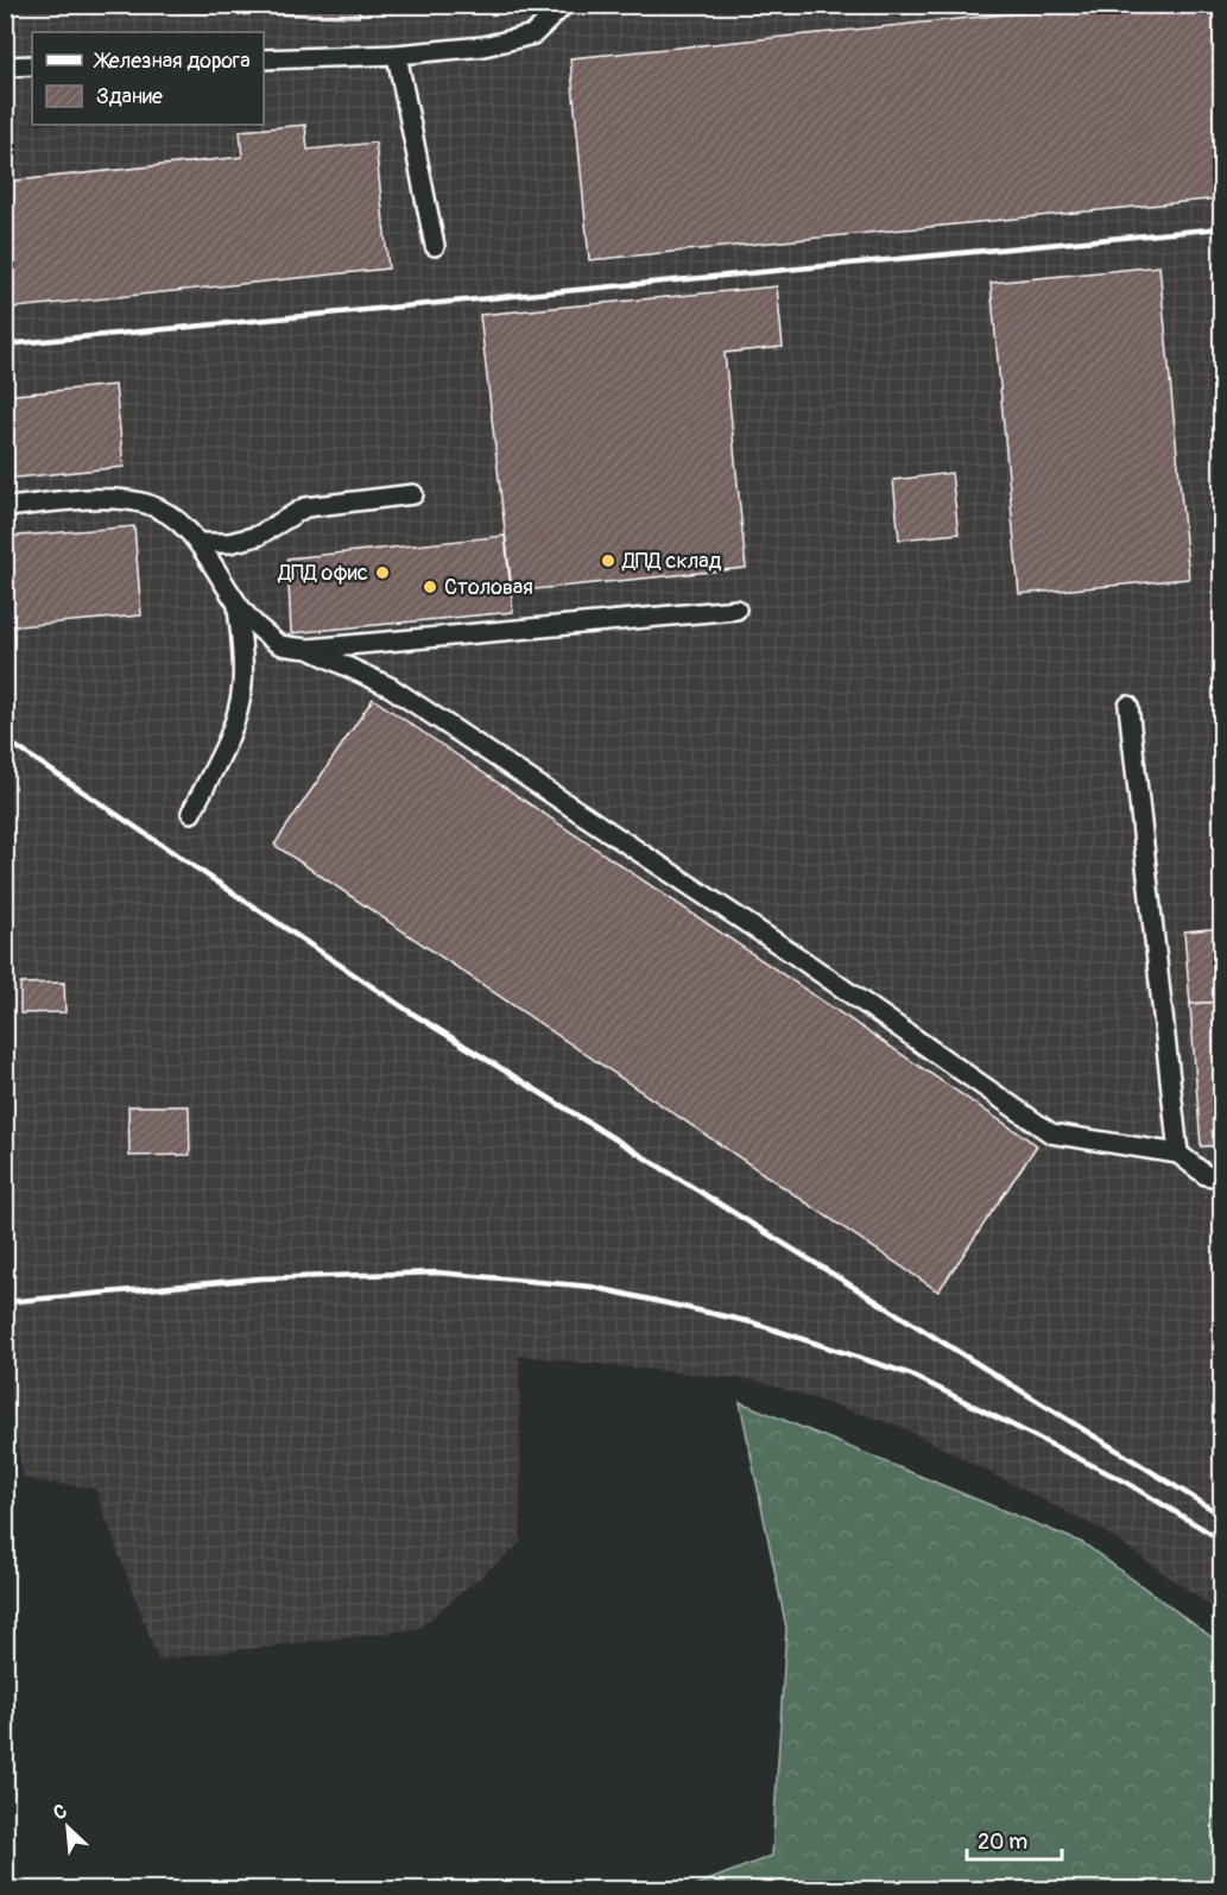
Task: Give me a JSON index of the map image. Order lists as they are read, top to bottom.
{
  "places": ["ДПД склад", "ДПД офис", "Столовая"],
  "legend": ["Железная дорога", "Здание"],
  "scale_bar": "20 m",
  "north": "top left"
}
